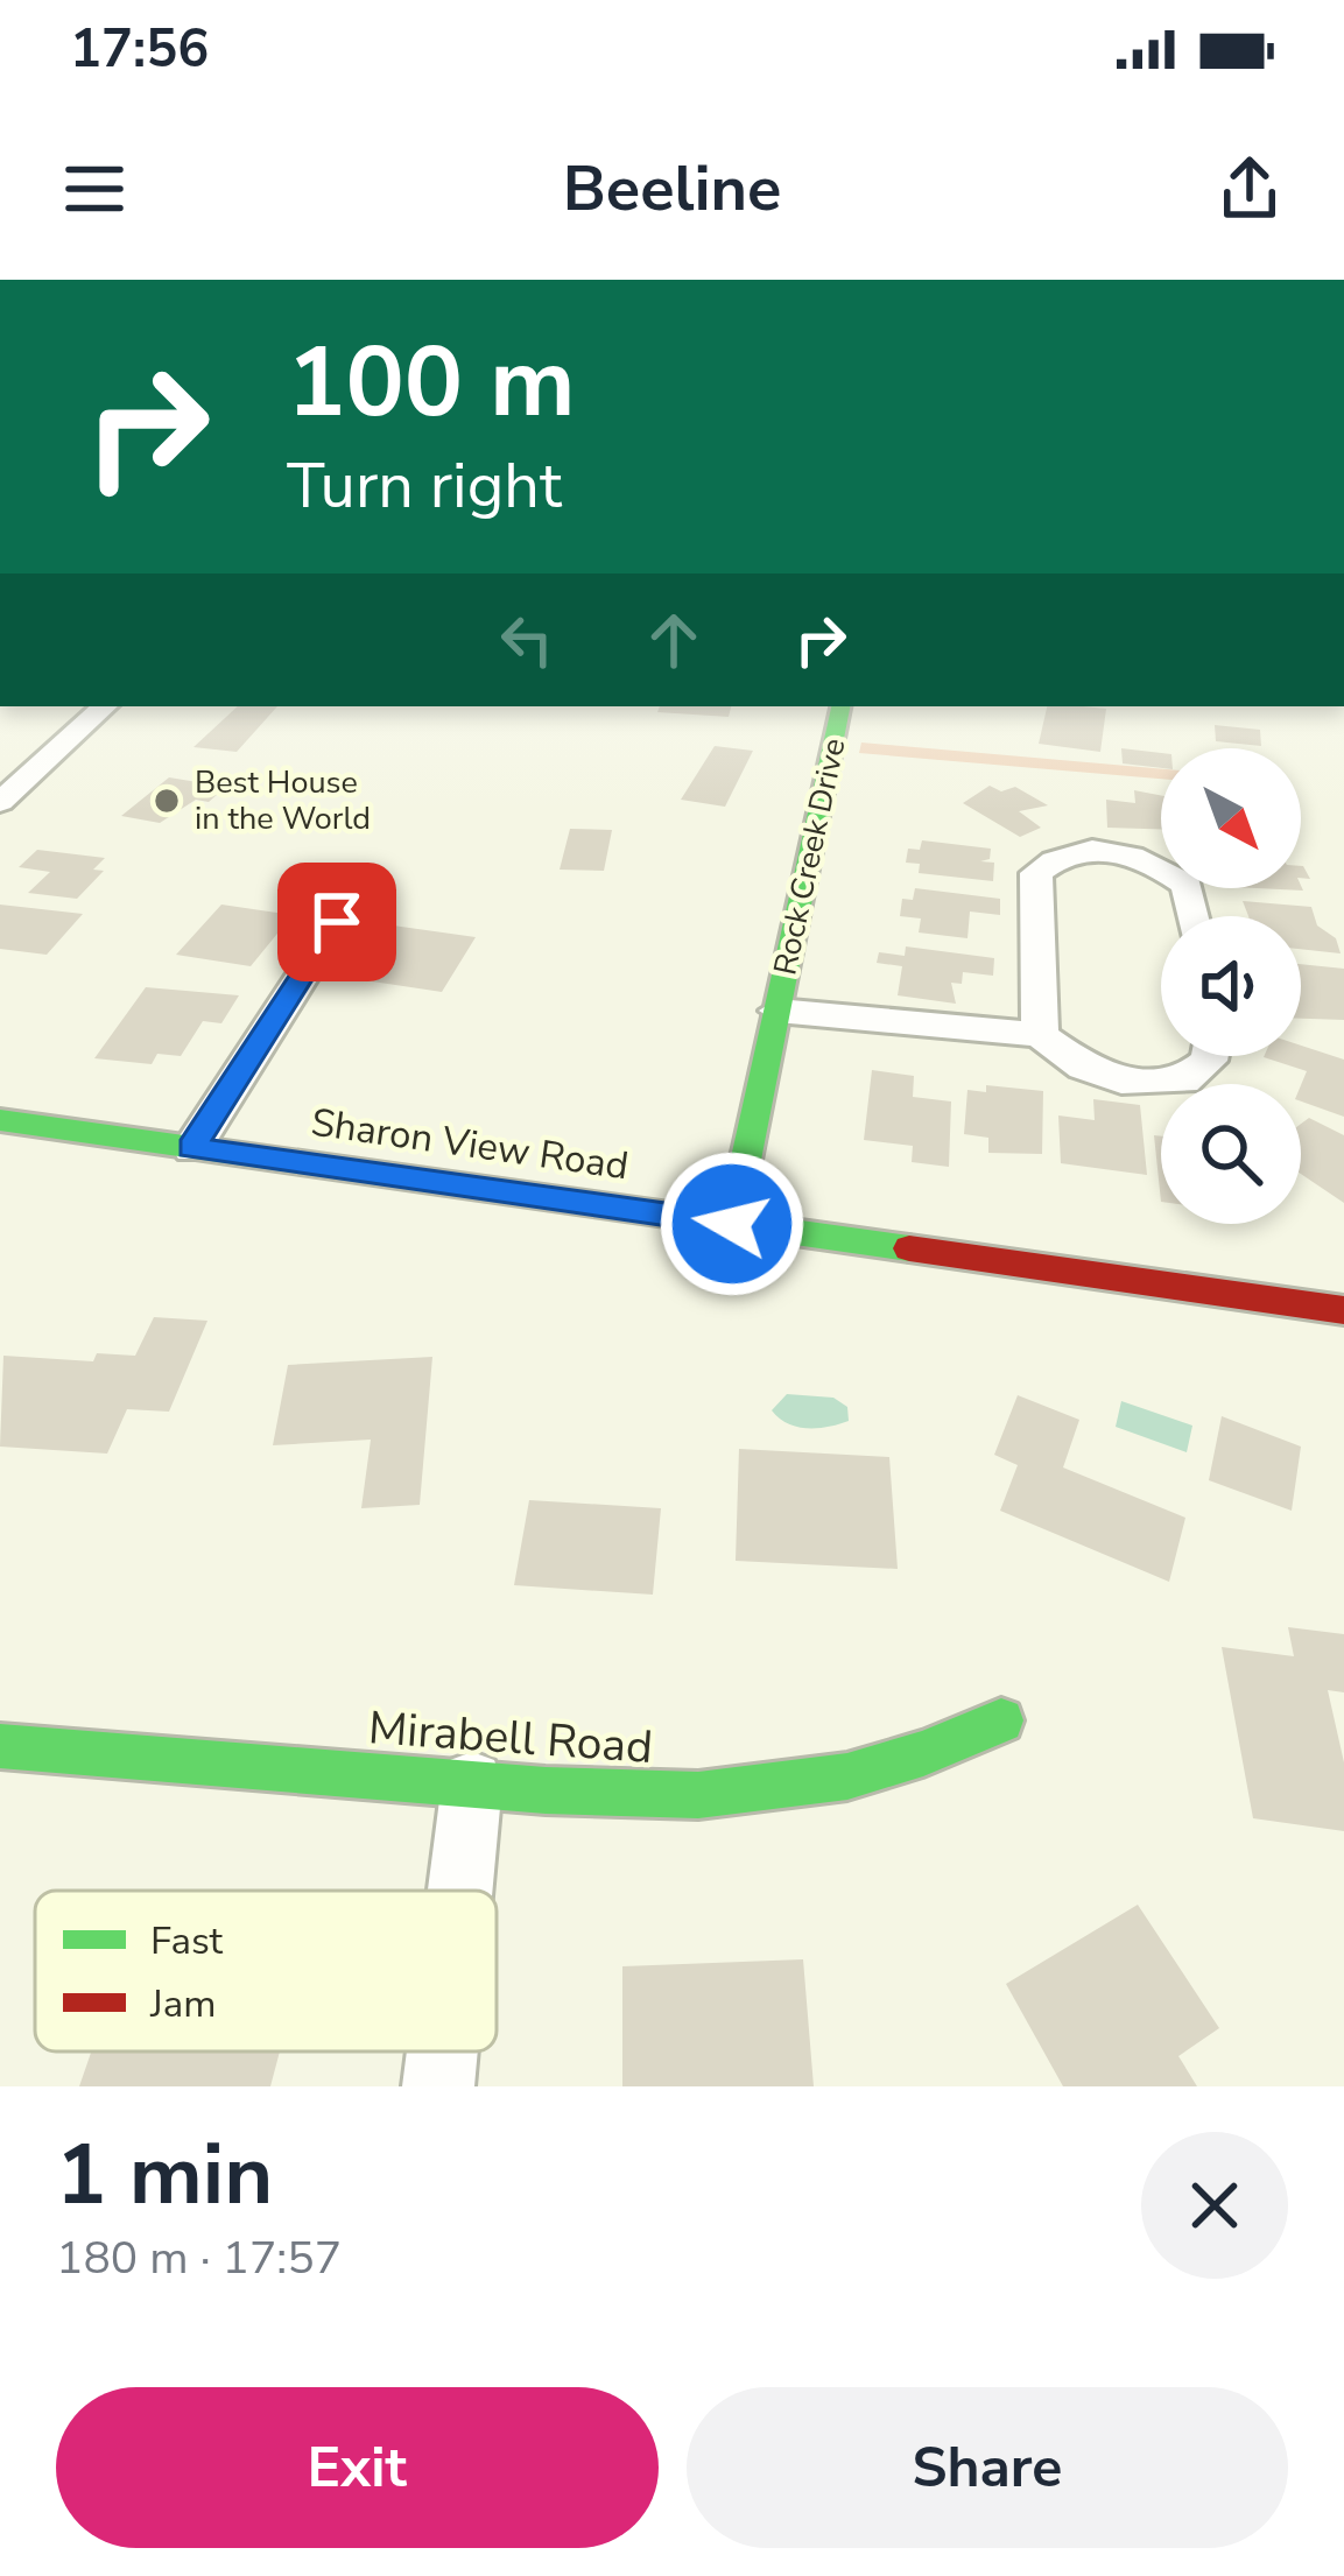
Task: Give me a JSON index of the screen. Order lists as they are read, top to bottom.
{
  "streets": {
    "street": ["Rock Creek Drive", "Sharon View Road", "Mirabell Road"]
  },
  "crossings": [
    ["Rock Creek Drive", "Sharon View Road"]
  ],
  "places": ["Best House in the World"],
  "legend": ["Fast", "Jam"],
  "north": "bottom right",
  "page": {
    "status": "17:56",
    "header": "Beeline",
    "turn": ["100 m", "Turn right"],
    "heading": ["1 min", "180 m · 17:57"],
    "buttons": ["Exit", "Share"]
  }
}
